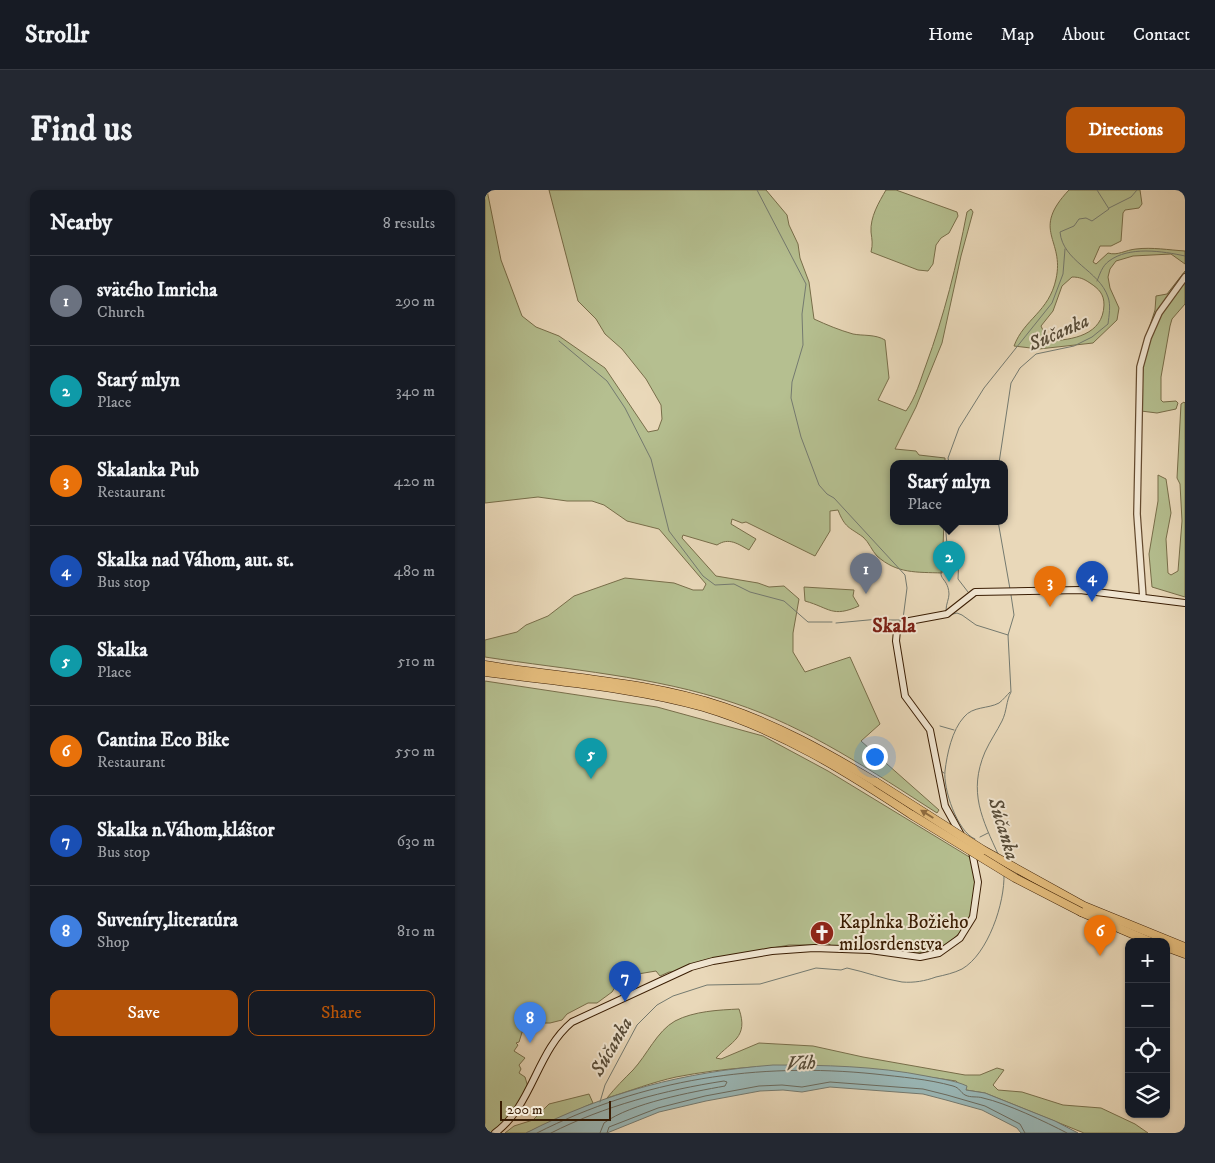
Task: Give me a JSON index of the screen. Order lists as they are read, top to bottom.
{
  "districts": ["Skala"],
  "water": ["Súčanka", "Váh"],
  "places": {
    "church": ["Kaplnka Božieho milosrdenstva"]
  },
  "scale_bar": "200 m",
  "page": {
    "header": "Strollr",
    "nav": [
      "Home",
      "Map",
      "About",
      "Contact"
    ],
    "buttons": [
      "Directions",
      ["Save", "Share"]
    ],
    "title": "Find us",
    "heading": ["Nearby", "8 results"],
    "list": [
      {
        "mark": "1",
        "name": "svätého Imricha",
        "note": "Church",
        "value": "290 m"
      },
      {
        "mark": "2",
        "name": "Starý mlyn",
        "note": "Place",
        "value": "340 m"
      },
      {
        "mark": "3",
        "name": "Skalanka Pub",
        "note": "Restaurant",
        "value": "420 m"
      },
      {
        "mark": "4",
        "name": "Skalka nad Váhom, aut. st.",
        "note": "Bus stop",
        "value": "480 m"
      },
      {
        "mark": "5",
        "name": "Skalka",
        "note": "Place",
        "value": "510 m"
      },
      {
        "mark": "6",
        "name": "Cantina Eco Bike",
        "note": "Restaurant",
        "value": "550 m"
      },
      {
        "mark": "7",
        "name": "Skalka n.Váhom,kláštor",
        "note": "Bus stop",
        "value": "630 m"
      },
      {
        "mark": "8",
        "name": "Suveníry,literatúra",
        "note": "Shop",
        "value": "810 m"
      }
    ],
    "popup": ["Starý mlyn", "Place"],
    "pins": [
      "2",
      "1",
      "4",
      "3",
      "5",
      "6",
      "7",
      "8"
    ],
    "map_buttons": ["+", "−"],
    "scale": "200 m"
  }
}
